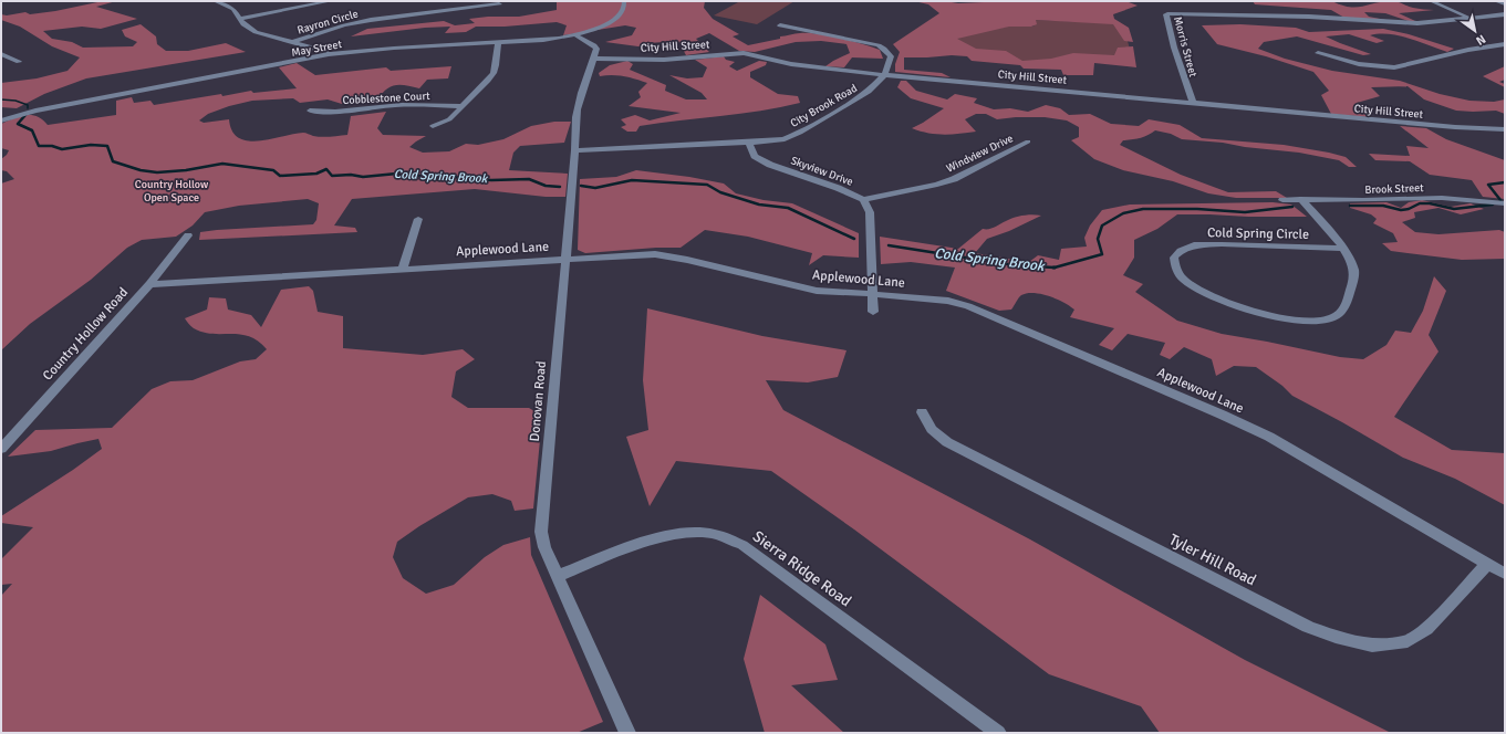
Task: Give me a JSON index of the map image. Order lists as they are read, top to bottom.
{
  "streets": {
    "street": [
      "Rayron Circle",
      "City Hill Street",
      "Morris Street",
      "May Street",
      "Cobblestone Court",
      "City Brook Road",
      "Windview Drive",
      "Skyview Drive",
      "Brook Street",
      "Cold Spring Circle",
      "Applewood Lane",
      "Country Hollow Road",
      "Donovan Road",
      "Tyler Hill Road",
      "Sierra Ridge Road"
    ]
  },
  "crossings": [
    ["City Hill Street", "Morris Street"],
    ["City Hill Street", "City Brook Road"],
    ["City Hill Street", "Donovan Road"],
    ["City Brook Road", "Skyview Drive"],
    ["City Brook Road", "Donovan Road"],
    ["Windview Drive", "Skyview Drive"],
    ["Skyview Drive", "Applewood Lane"],
    ["Brook Street", "Cold Spring Circle"],
    ["Applewood Lane", "Country Hollow Road"],
    ["Applewood Lane", "Donovan Road"],
    ["Applewood Lane", "Tyler Hill Road"],
    ["Donovan Road", "Sierra Ridge Road"]
  ],
  "water": ["Cold Spring Brook"],
  "parks": ["Country Hollow Open Space"],
  "north": "bottom right"
}
